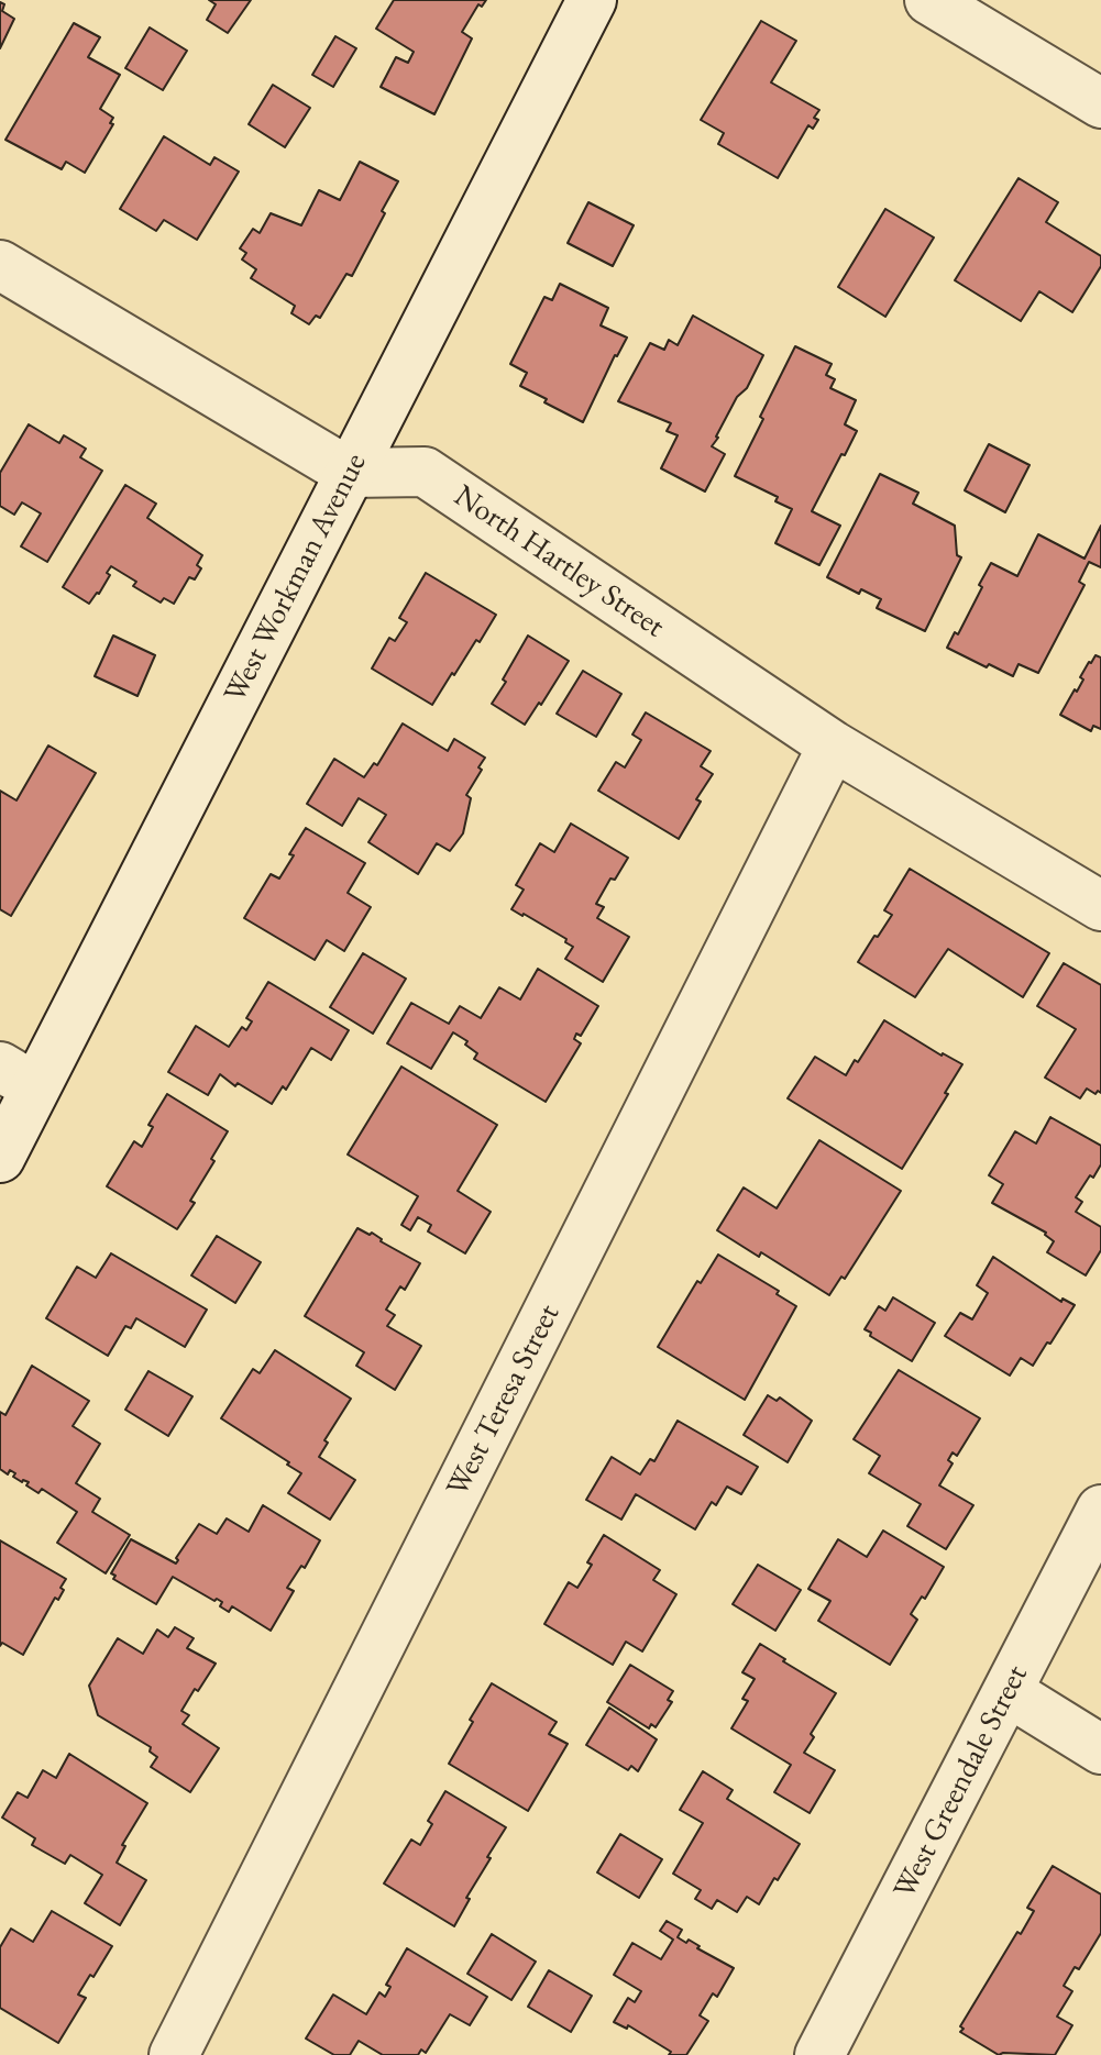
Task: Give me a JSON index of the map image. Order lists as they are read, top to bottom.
{
  "streets": {
    "street": [
      "North Hartley Street",
      "West Workman Avenue",
      "West Teresa Street",
      "West Greendale Street"
    ]
  },
  "crossings": [
    ["North Hartley Street", "West Workman Avenue"],
    ["North Hartley Street", "West Teresa Street"]
  ]
}
